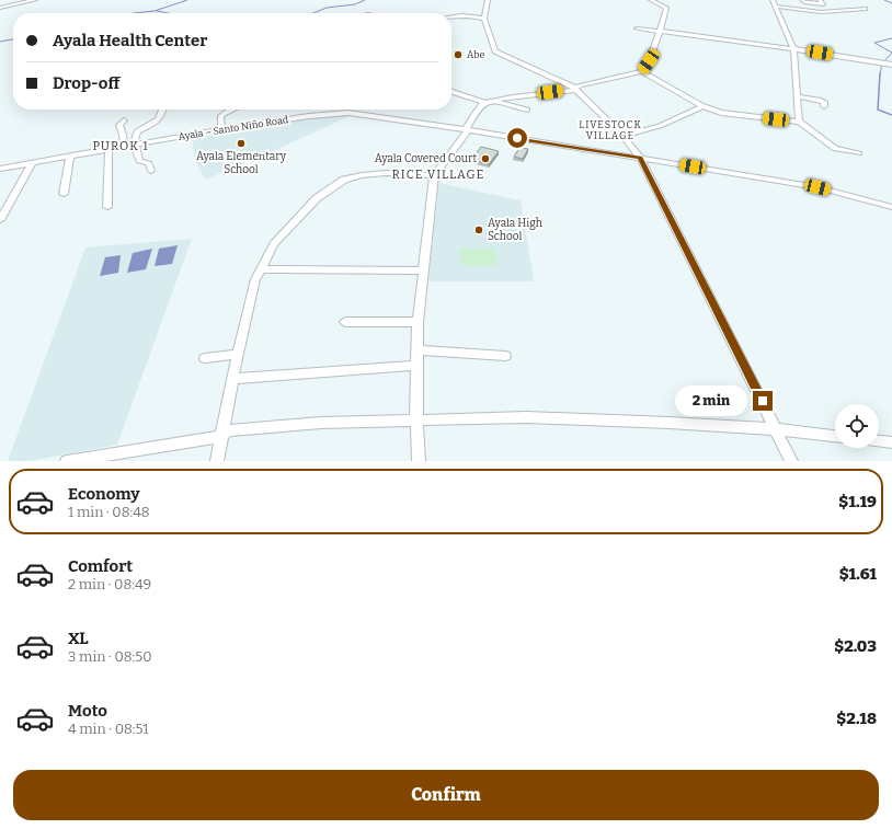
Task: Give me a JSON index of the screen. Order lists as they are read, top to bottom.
{
  "streets": {
    "street": ["Ayala – Santo Niño Road"]
  },
  "districts": ["LIVESTOCK VILLAGE", "PUROK 1", "RICE VILLAGE"],
  "places": [
    "Abe",
    "Ayala Elementary School",
    "Ayala Covered Court",
    "Ayala High School"
  ],
  "page": {
    "banner": ["Ayala Health Center", "Drop-off"],
    "bubble": "2 min",
    "list": [
      {
        "name": "Economy",
        "note": "1 min · 08:48",
        "value": "$1.19"
      },
      {
        "name": "Comfort",
        "note": "2 min · 08:49",
        "value": "$1.61"
      },
      {
        "name": "XL",
        "note": "3 min · 08:50",
        "value": "$2.03"
      },
      {
        "name": "Moto",
        "note": "4 min · 08:51",
        "value": "$2.18"
      }
    ],
    "buttons": "Confirm"
  }
}
